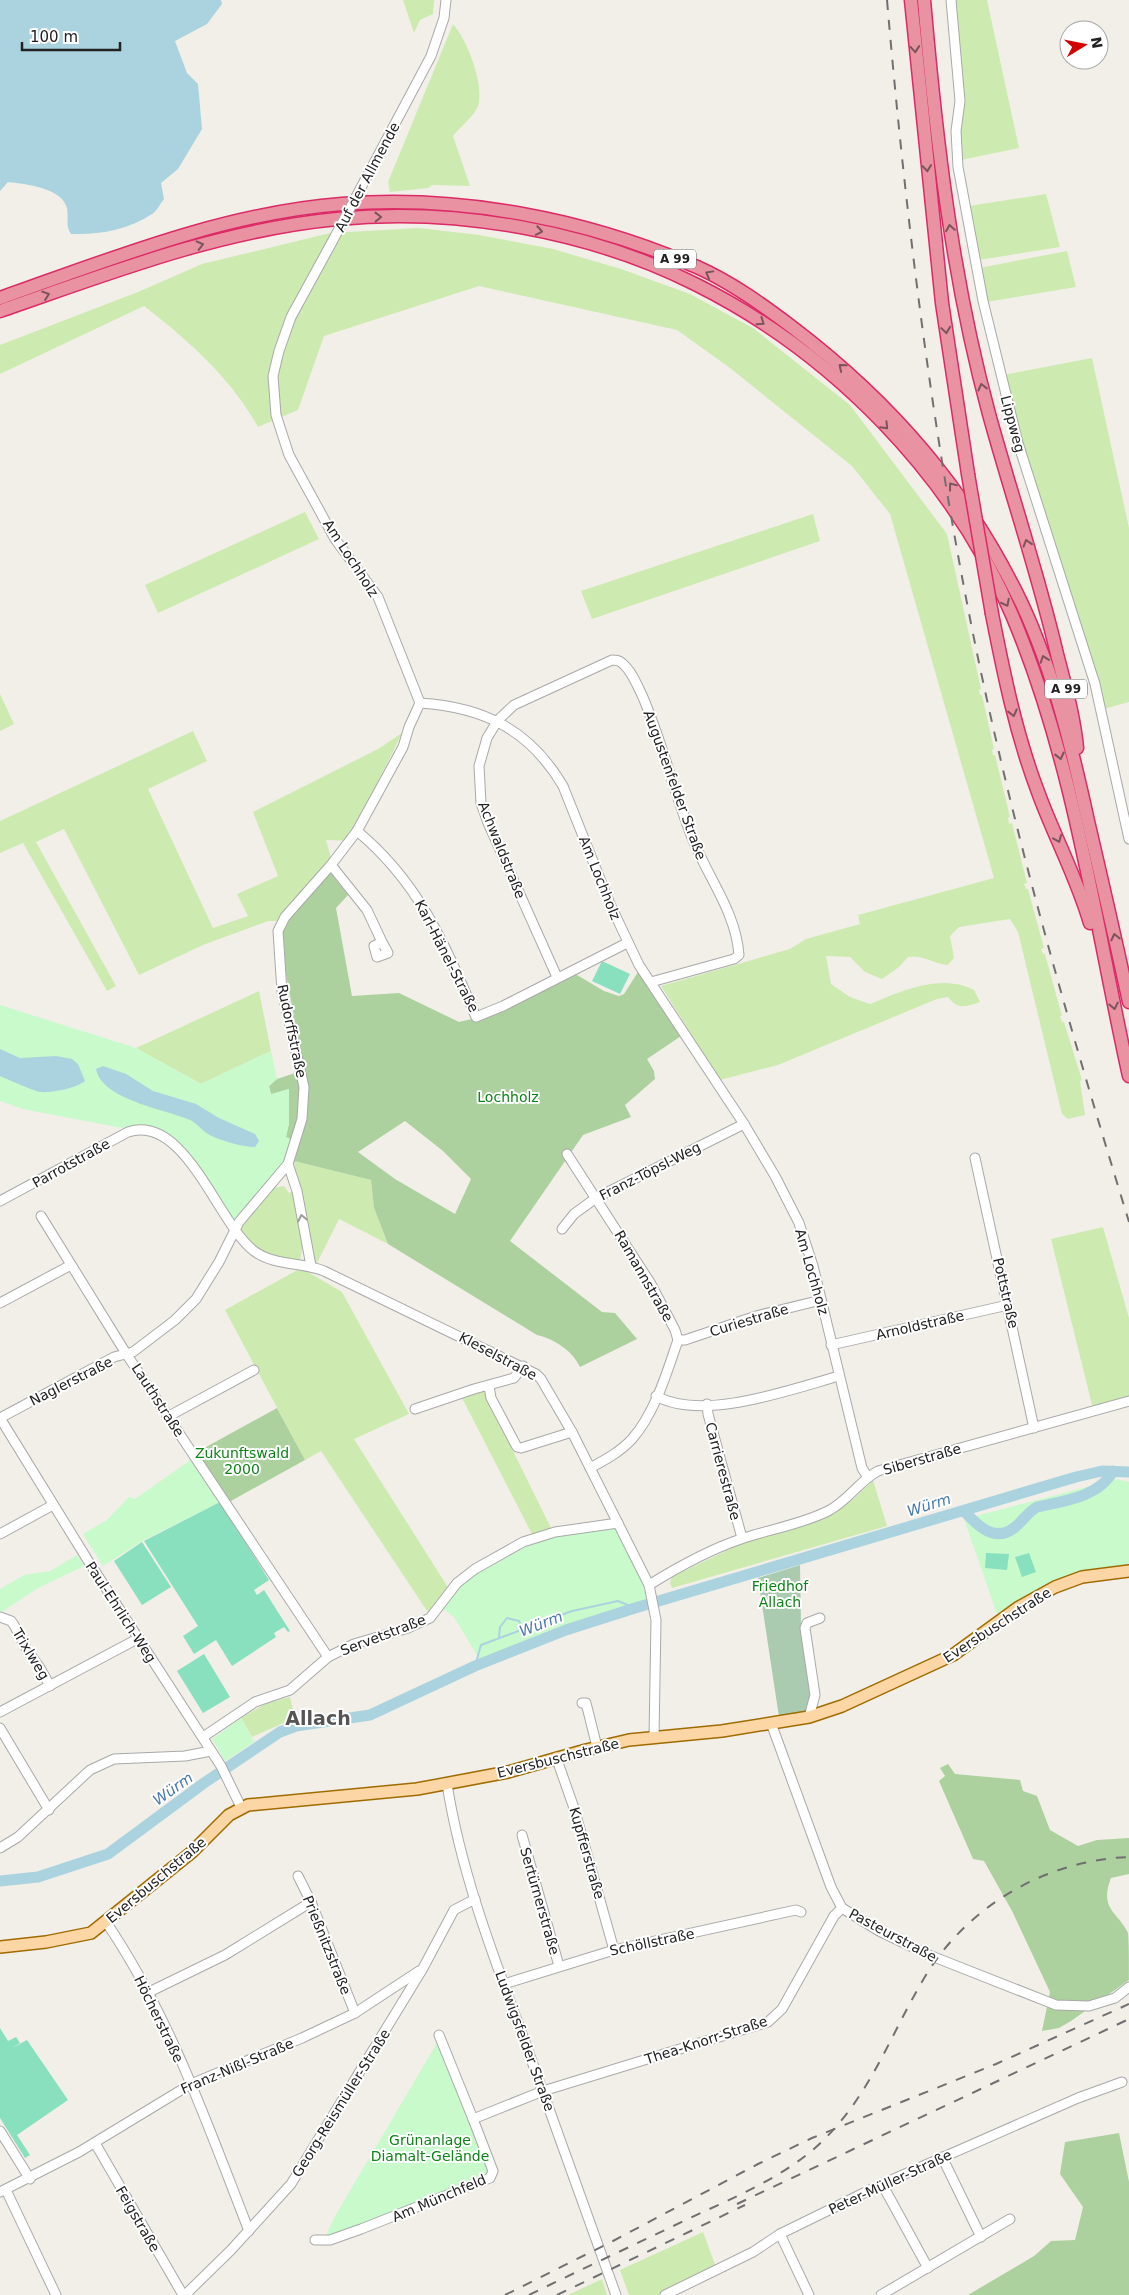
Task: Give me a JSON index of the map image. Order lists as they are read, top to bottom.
{
  "streets": {
    "highway": ["A 99"],
    "main road": ["Eversbuschstraße"],
    "street": [
      "Auf der Allmende",
      "Lippweg",
      "Am Lochholz",
      "Augustenfelder Straße",
      "Achwaldstraße",
      "Karl-Hänel-Straße",
      "Rudorffstraße",
      "Parrotstraße",
      "Franz-Töpsl-Weg",
      "Ramannstraße",
      "Pottstraße",
      "Curiestraße",
      "Arnoldstraße",
      "Kleselstraße",
      "Naglerstraße",
      "Lauthstraße",
      "Siberstraße",
      "Carrierestraße",
      "Paul-Ehrlich-Weg",
      "Servetstraße",
      "Trixlweg",
      "Kupfferstraße",
      "Sertürnerstraße",
      "Pasteurstraße",
      "Schöllstraße",
      "Prießnitzstraße",
      "Höcherstraße",
      "Thea-Knorr-Straße",
      "Ludwigsfelder Straße",
      "Franz-Nißl-Straße",
      "Georg-Reismüller-Straße",
      "Peter-Müller-Straße",
      "Am Münchfeld",
      "Feigstraße"
    ]
  },
  "crossings": [
    ["Auf der Allmende", "Am Lochholz"],
    ["Am Lochholz", "Augustenfelder Straße"],
    ["Am Lochholz", "Achwaldstraße"],
    ["Am Lochholz", "Karl-Hänel-Straße"],
    ["Am Lochholz", "Rudorffstraße"],
    ["Am Lochholz", "Franz-Töpsl-Weg"],
    ["Am Lochholz", "Curiestraße"],
    ["Am Lochholz", "Arnoldstraße"],
    ["Am Lochholz", "Siberstraße"],
    ["Augustenfelder Straße", "Achwaldstraße"],
    ["Achwaldstraße", "Karl-Hänel-Straße"],
    ["Karl-Hänel-Straße", "Rudorffstraße"],
    ["Rudorffstraße", "Kleselstraße"],
    ["Rudorffstraße", "Naglerstraße"],
    ["Parrotstraße", "Kleselstraße"],
    ["Franz-Töpsl-Weg", "Ramannstraße"],
    ["Ramannstraße", "Curiestraße"],
    ["Pottstraße", "Arnoldstraße"],
    ["Pottstraße", "Siberstraße"],
    ["Kleselstraße", "Naglerstraße"],
    ["Kleselstraße", "Siberstraße"],
    ["Kleselstraße", "Eversbuschstraße"],
    ["Kleselstraße", "Servetstraße"],
    ["Naglerstraße", "Lauthstraße"],
    ["Naglerstraße", "Paul-Ehrlich-Weg"],
    ["Lauthstraße", "Servetstraße"],
    ["Siberstraße", "Carrierestraße"],
    ["Paul-Ehrlich-Weg", "Eversbuschstraße"],
    ["Paul-Ehrlich-Weg", "Servetstraße"],
    ["Eversbuschstraße", "Kupfferstraße"],
    ["Eversbuschstraße", "Pasteurstraße"],
    ["Eversbuschstraße", "Höcherstraße"],
    ["Eversbuschstraße", "Ludwigsfelder Straße"],
    ["Kupfferstraße", "Schöllstraße"],
    ["Sertürnerstraße", "Schöllstraße"],
    ["Pasteurstraße", "Thea-Knorr-Straße"],
    ["Schöllstraße", "Ludwigsfelder Straße"],
    ["Prießnitzstraße", "Franz-Nißl-Straße"],
    ["Höcherstraße", "Franz-Nißl-Straße"],
    ["Höcherstraße", "Georg-Reismüller-Straße"],
    ["Thea-Knorr-Straße", "Ludwigsfelder Straße"],
    ["Ludwigsfelder Straße", "Georg-Reismüller-Straße"],
    ["Franz-Nißl-Straße", "Georg-Reismüller-Straße"],
    ["Franz-Nißl-Straße", "Feigstraße"],
    ["Georg-Reismüller-Straße", "Feigstraße"]
  ],
  "districts": ["Allach"],
  "water": ["Würm"],
  "parks": [
    "Lochholz",
    "Zukunftswald 2000",
    "Friedhof Allach",
    "Grünanlage Diamalt-Gelände"
  ],
  "scale_bar": "100 m",
  "north": "right"
}
